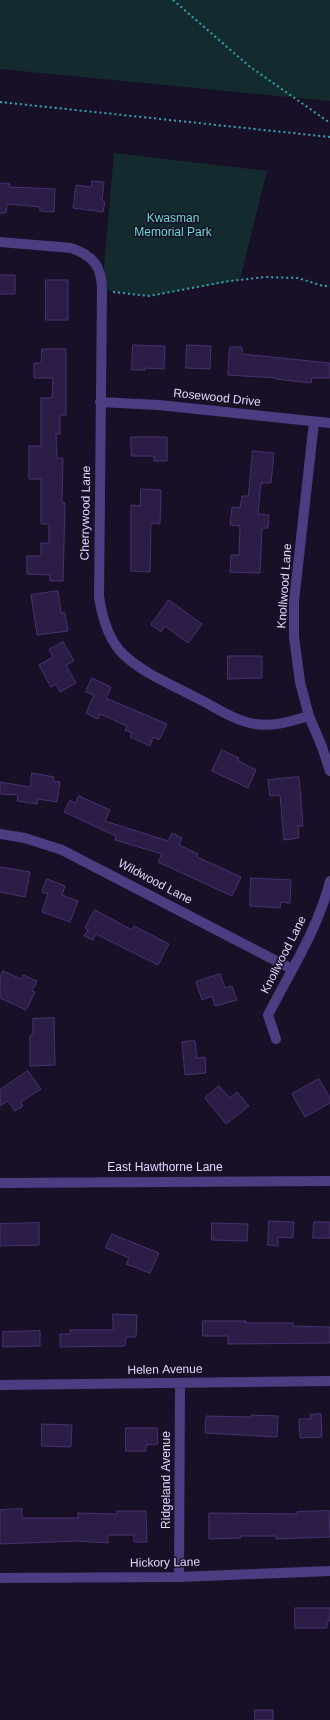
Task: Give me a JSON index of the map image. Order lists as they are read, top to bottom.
{
  "streets": {
    "street": [
      "Rosewood Drive",
      "Cherrywood Lane",
      "Knollwood Lane",
      "Wildwood Lane",
      "East Hawthorne Lane",
      "Helen Avenue",
      "Ridgeland Avenue",
      "Hickory Lane"
    ]
  },
  "crossings": [
    ["Rosewood Drive", "Cherrywood Lane"],
    ["Rosewood Drive", "Knollwood Lane"],
    ["Cherrywood Lane", "Knollwood Lane"],
    ["Knollwood Lane", "Wildwood Lane"],
    ["Helen Avenue", "Ridgeland Avenue"],
    ["Ridgeland Avenue", "Hickory Lane"]
  ],
  "parks": ["Kwasman Memorial Park"]
}
